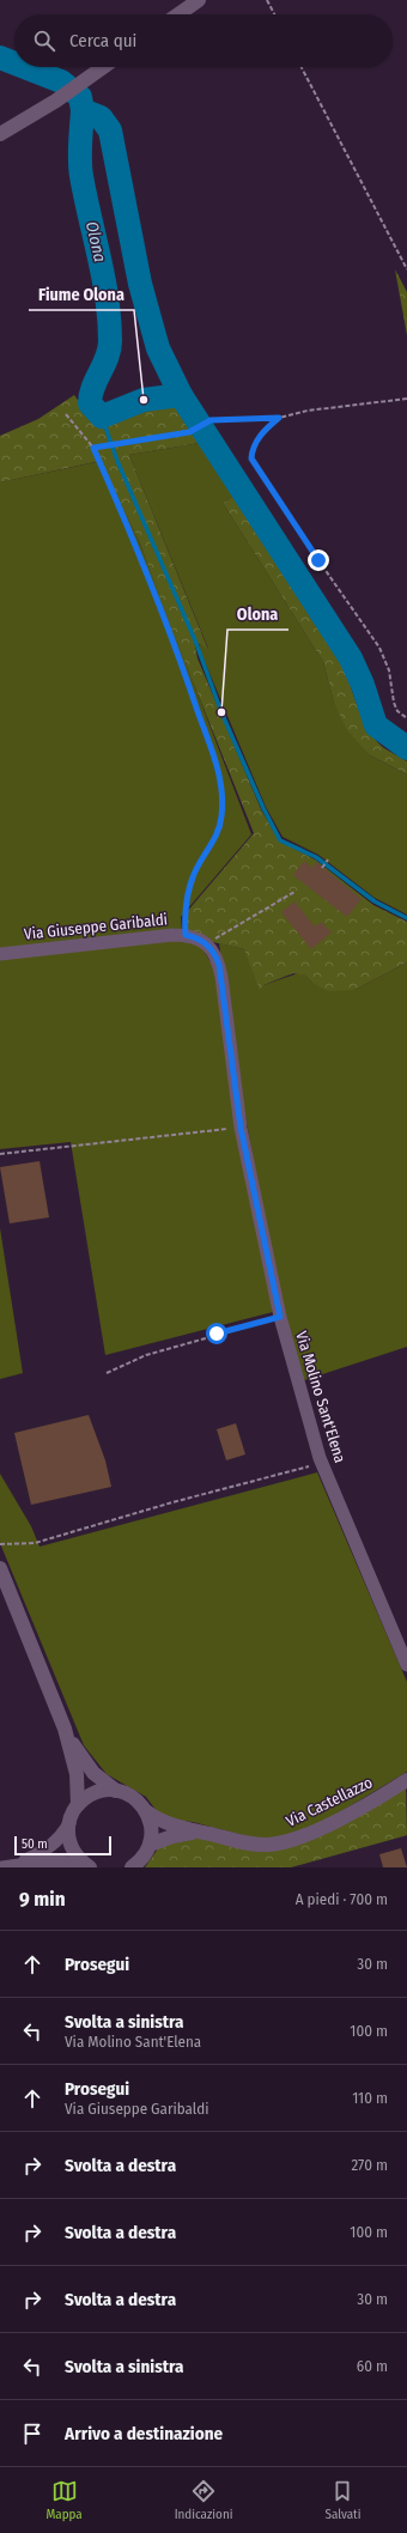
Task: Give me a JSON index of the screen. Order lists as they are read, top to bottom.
{
  "streets": {
    "street": ["Via Giuseppe Garibaldi", "Via Molino Sant'Elena", "Via Castellazzo"]
  },
  "water": ["Olona"],
  "places": ["Fiume Olona", "Olona"],
  "scale_bar": "50 m",
  "page": {
    "search": "Cerca qui",
    "scale": "50 m",
    "heading": ["9 min", "A piedi · 700 m"],
    "list": [
      ["Prosegui", "30 m"],
      ["Svolta a sinistra", "Via Molino Sant'Elena", "100 m"],
      ["Prosegui", "Via Giuseppe Garibaldi", "110 m"],
      ["Svolta a destra", "270 m"],
      ["Svolta a destra", "100 m"],
      ["Svolta a destra", "30 m"],
      ["Svolta a sinistra", "60 m"],
      "Arrivo a destinazione"
    ],
    "nav": ["Mappa", "Indicazioni", "Salvati"]
  }
}
